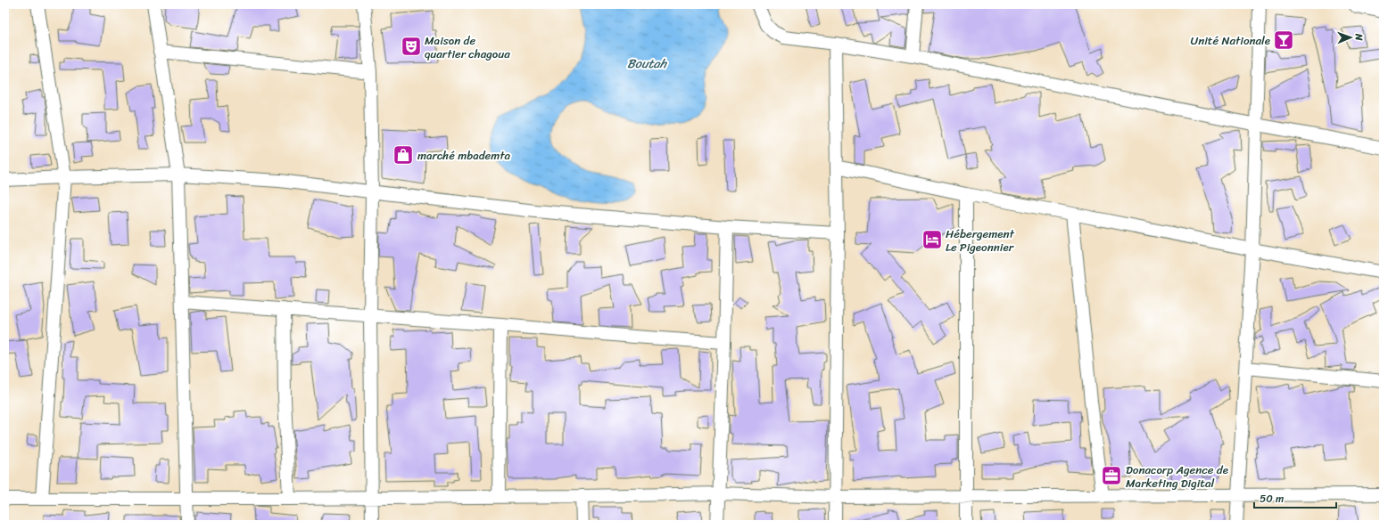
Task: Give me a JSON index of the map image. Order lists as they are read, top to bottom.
{
  "water": ["Boutah"],
  "places": {
    "bar": ["Unité Nationale"],
    "theatre": ["Maison de quartier chagoua"],
    "shop": ["marché mbademta"],
    "hotel": ["Hébergement Le Pigeonnier"],
    "office": ["Donacorp Agence de Marketing Digital"]
  },
  "scale_bar": "50 m",
  "north": "right"
}
